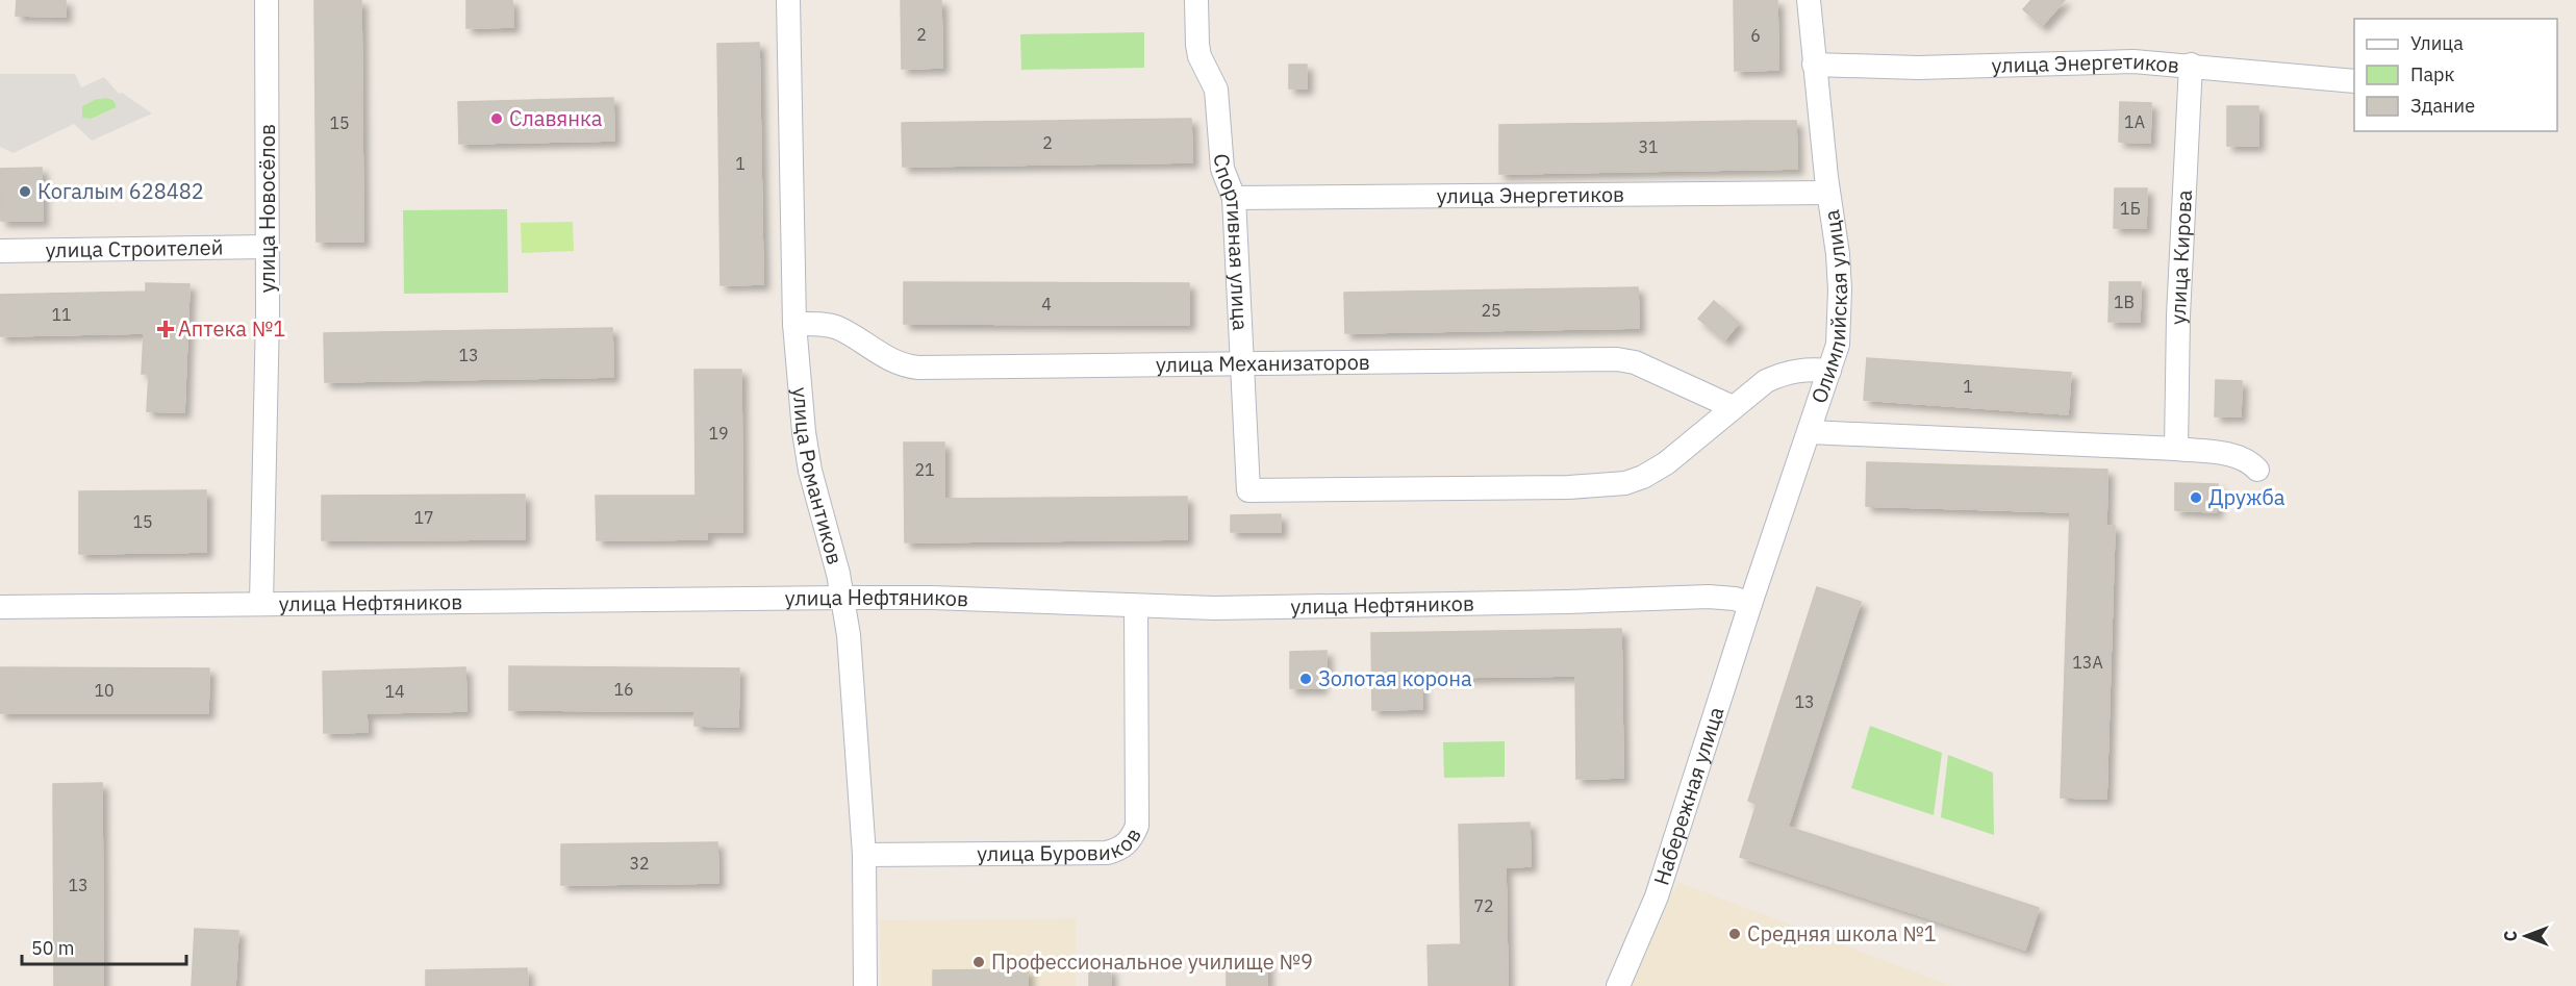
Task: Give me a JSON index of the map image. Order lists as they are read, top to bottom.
{
  "streets": {
    "street": [
      "улица Энергетиков",
      "улица Новосёлов",
      "Спортивная улица",
      "улица Строителей",
      "улица Кирова",
      "Олимпийская улица",
      "улица Механизаторов",
      "улица Романтиков",
      "улица Нефтяников",
      "Набережная улица",
      "улица Буровиков"
    ]
  },
  "crossings": [
    ["улица Энергетиков", "Спортивная улица"],
    ["улица Энергетиков", "улица Кирова"],
    ["улица Энергетиков", "Олимпийская улица"],
    ["улица Новосёлов", "улица Строителей"],
    ["улица Новосёлов", "улица Нефтяников"],
    ["Спортивная улица", "улица Механизаторов"],
    ["Олимпийская улица", "улица Нефтяников"],
    ["Олимпийская улица", "Набережная улица"],
    ["улица Механизаторов", "улица Романтиков"],
    ["улица Романтиков", "улица Нефтяников"],
    ["улица Романтиков", "улица Буровиков"],
    ["улица Нефтяников", "Набережная улица"],
    ["улица Нефтяников", "улица Буровиков"]
  ],
  "places": {
    "other": [
      "Славянка",
      "Когалым 628482",
      "Дружба",
      "Золотая корона",
      "Средняя школа №1",
      "Профессиональное училище №9"
    ],
    "health": ["Аптека №1"]
  },
  "house_numbers": [
    "2",
    "6",
    "1А",
    "15",
    "2",
    "31",
    "1",
    "1Б",
    "1В",
    "4",
    "25",
    "11",
    "13",
    "1",
    "19",
    "21",
    "17",
    "15",
    "13А",
    "16",
    "10",
    "14",
    "13",
    "32",
    "13",
    "72"
  ],
  "legend": ["Улица", "Парк", "Здание"],
  "scale_bar": "50 m",
  "north": "left"
}
